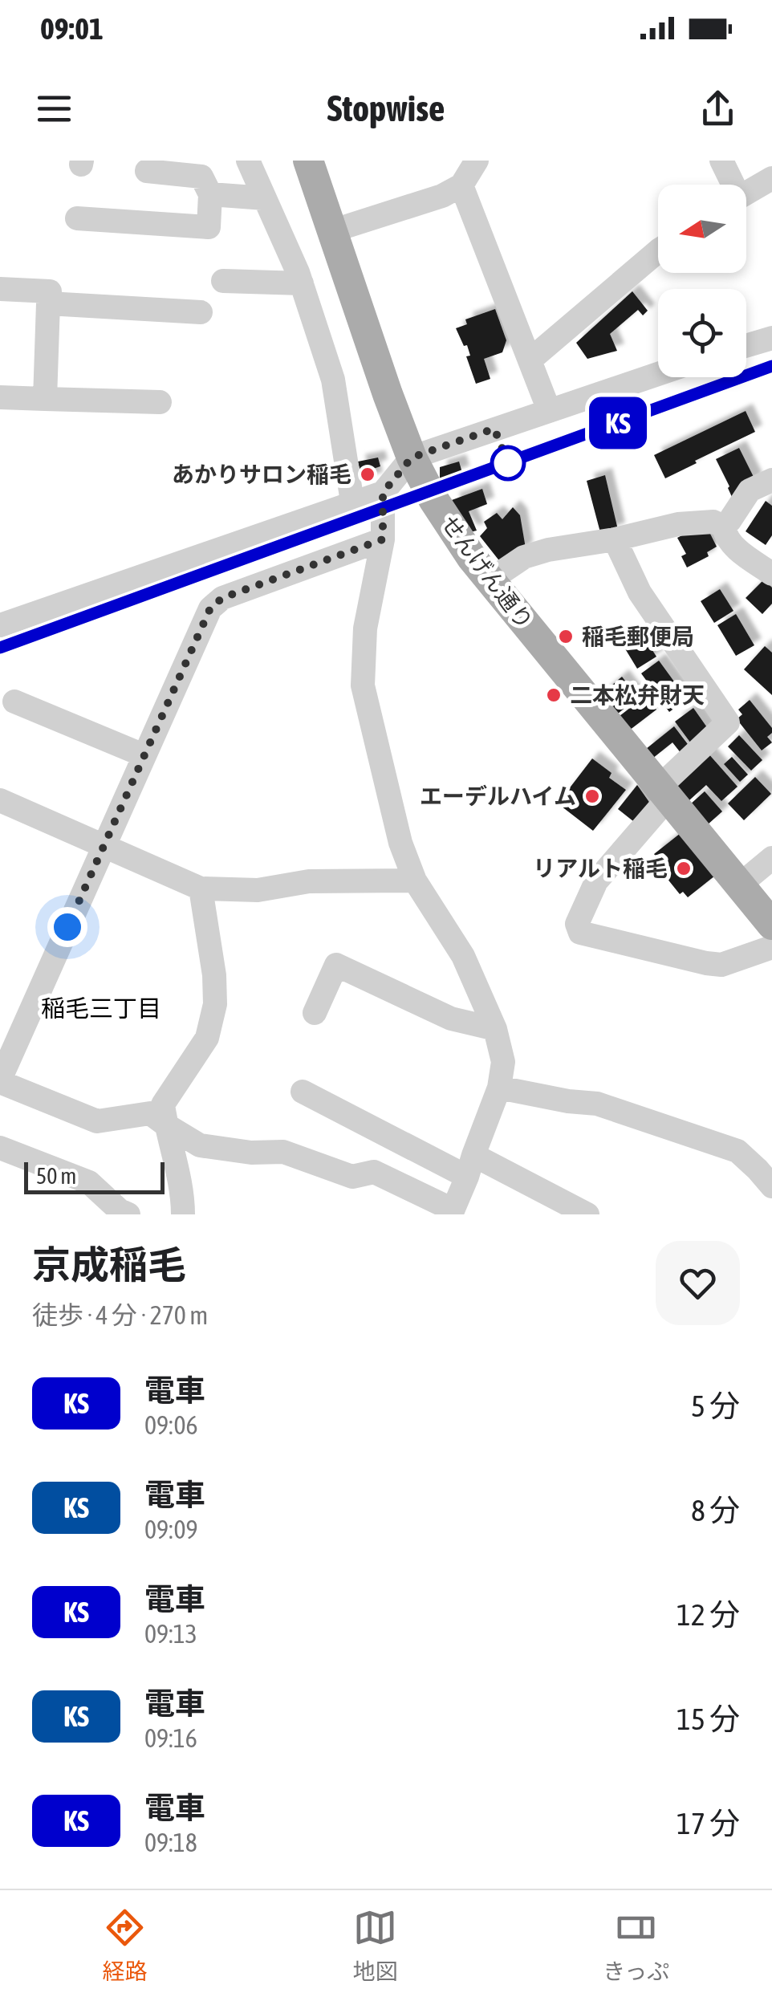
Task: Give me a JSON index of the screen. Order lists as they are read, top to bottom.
{
  "streets": {
    "main road": ["せんげん通り"]
  },
  "districts": ["稲毛三丁目"],
  "places": [
    "あかりサロン稲毛",
    "稲毛郵便局",
    "二本松弁財天",
    "エーデルハイム",
    "リアルト稲毛"
  ],
  "scale_bar": "50 m",
  "north": "left",
  "page": {
    "status": "09:01",
    "header": "Stopwise",
    "on_map": "KS",
    "scale": "50 m",
    "heading": ["京成稲毛", "徒歩 · 4 分 · 270 m"],
    "list": [
      {
        "mark": "KS",
        "name": "電車",
        "note": "09:06",
        "value": "5 分"
      },
      {
        "mark": "KS",
        "name": "電車",
        "note": "09:09",
        "value": "8 分"
      },
      {
        "mark": "KS",
        "name": "電車",
        "note": "09:13",
        "value": "12 分"
      },
      {
        "mark": "KS",
        "name": "電車",
        "note": "09:16",
        "value": "15 分"
      },
      {
        "mark": "KS",
        "name": "電車",
        "note": "09:18",
        "value": "17 分"
      }
    ],
    "tabs": ["経路", "地図", "きっぷ"]
  }
}
